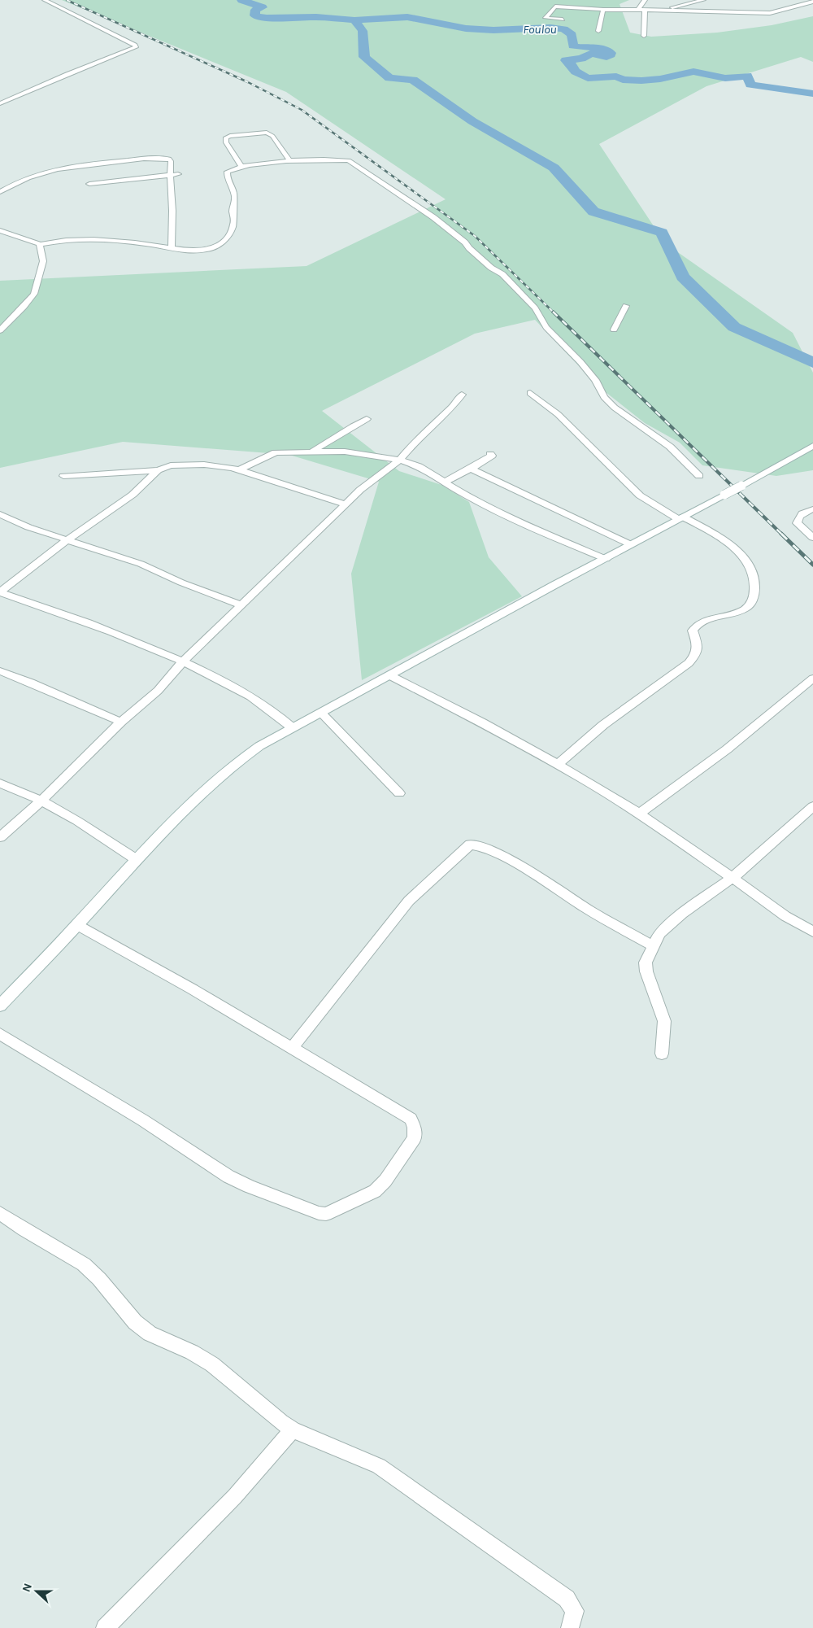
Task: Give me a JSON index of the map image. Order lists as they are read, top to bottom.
{
  "water": ["Foulou"],
  "north": "left"
}
